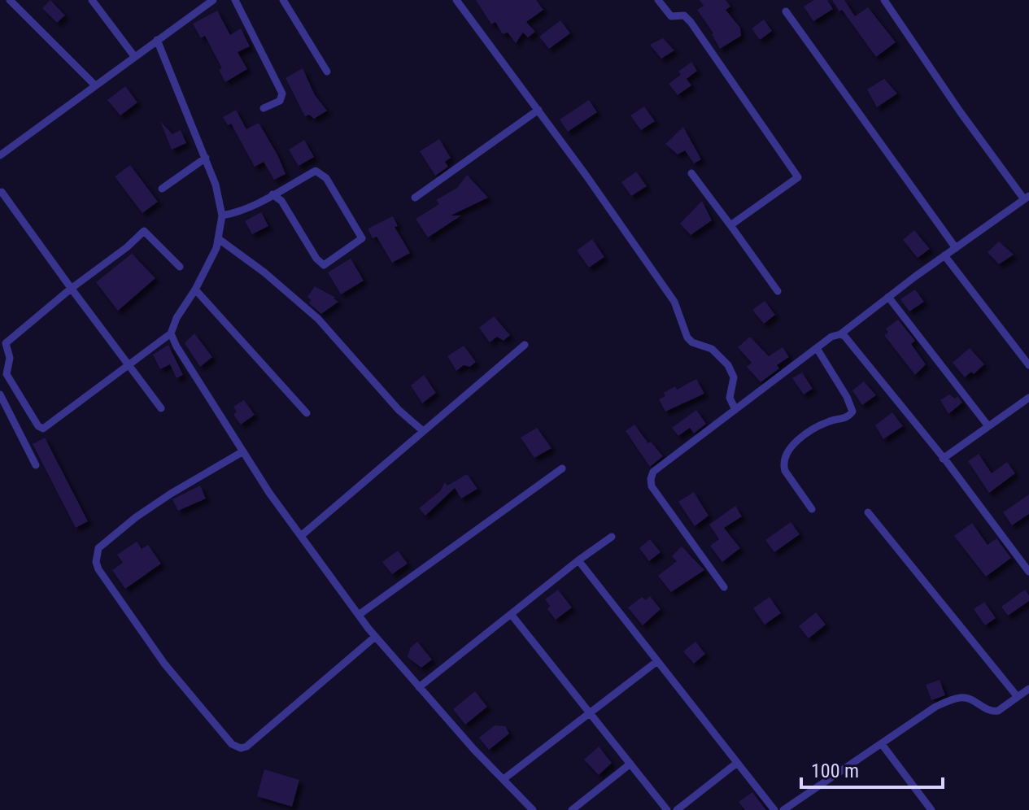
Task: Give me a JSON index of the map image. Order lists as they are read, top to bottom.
{
  "scale_bar": "100 m"
}
